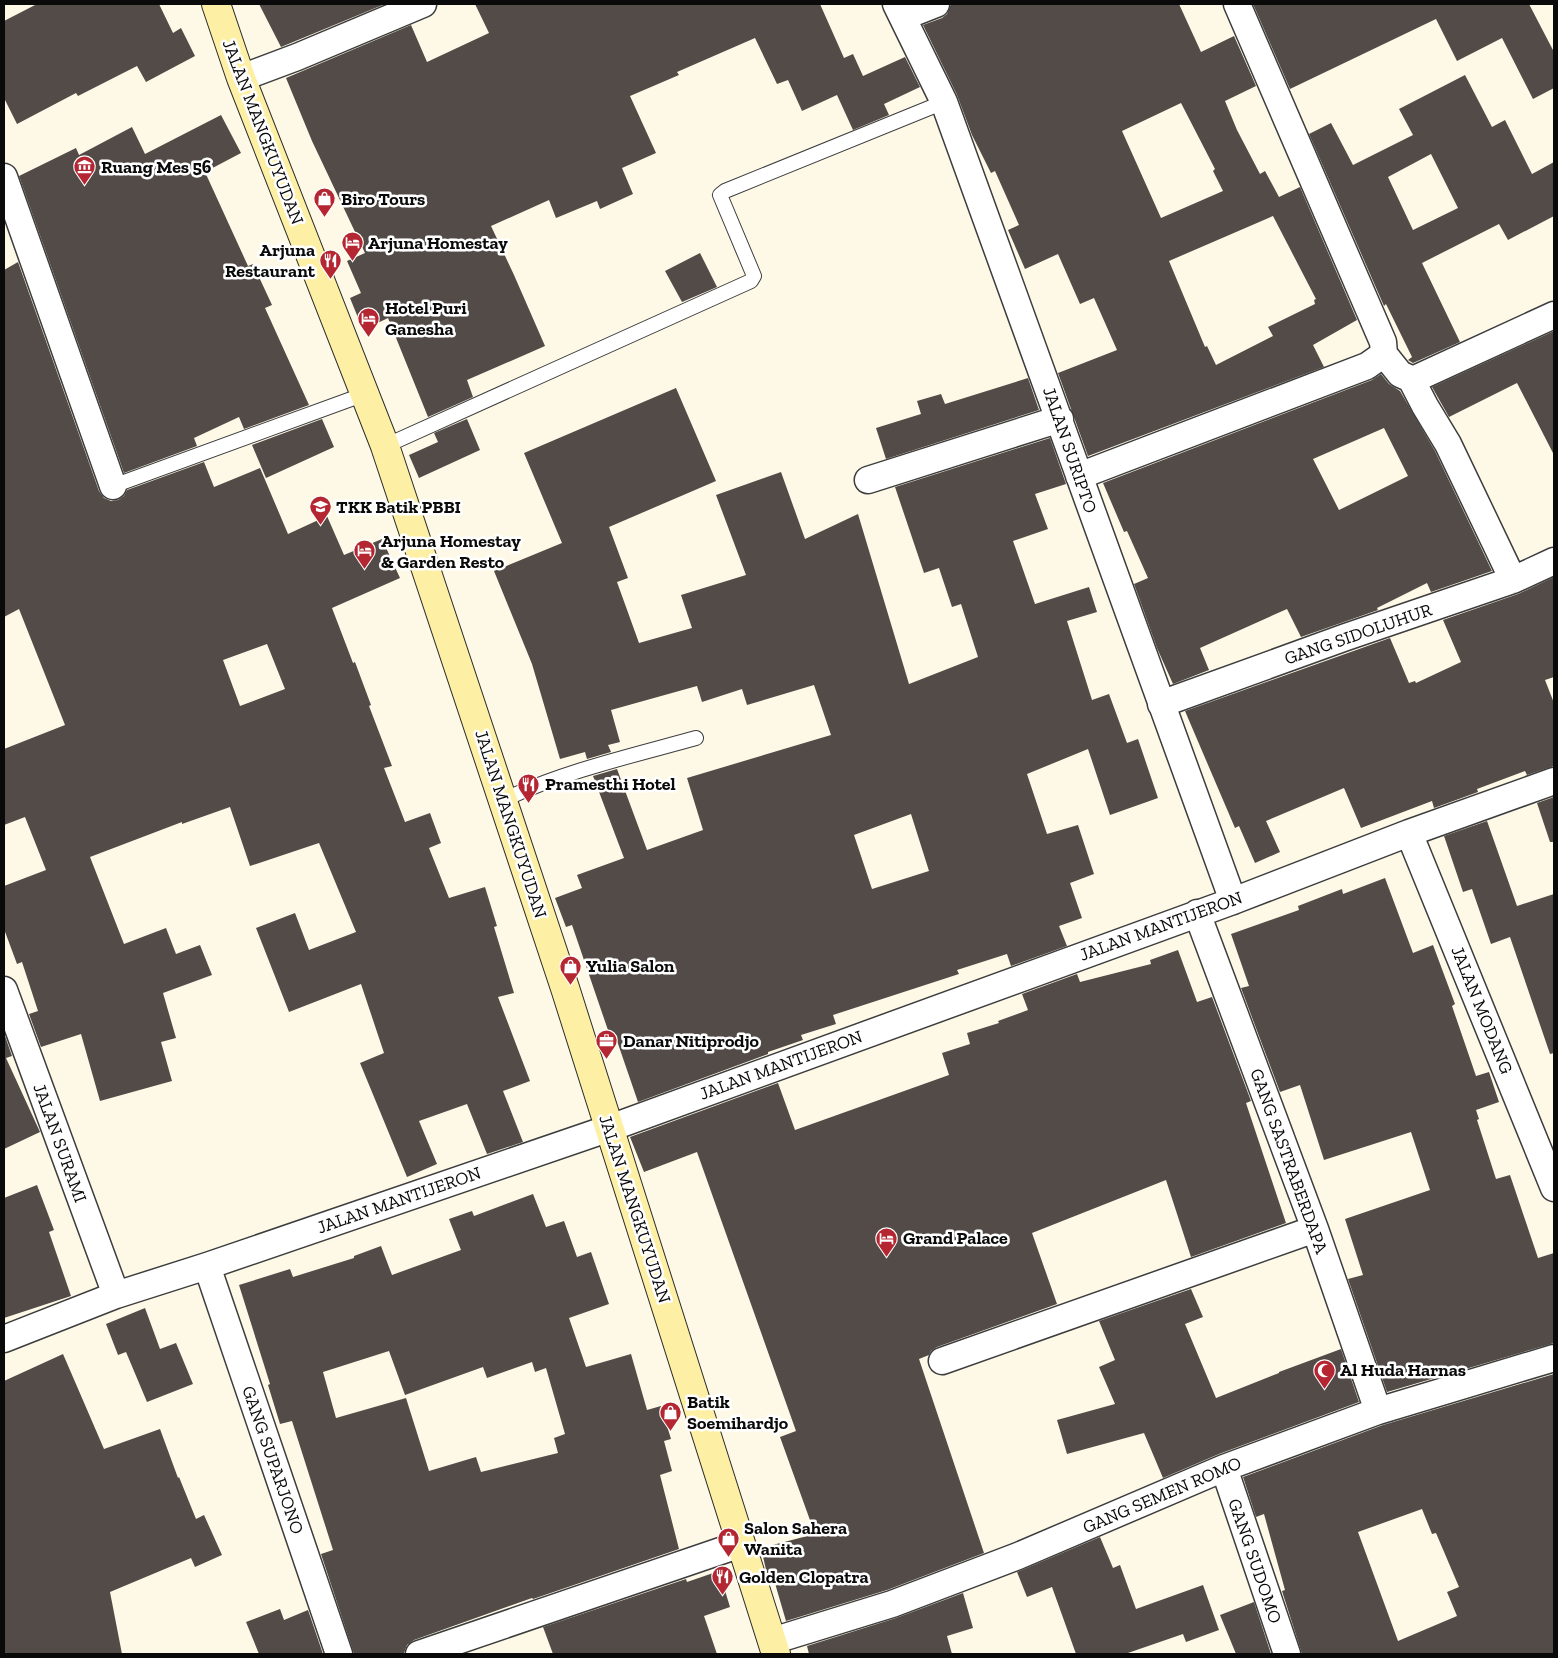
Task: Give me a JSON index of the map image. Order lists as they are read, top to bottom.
{
  "streets": {
    "main road": ["JALAN MANGKUYUDAN"],
    "street": [
      "JALAN SURIPTO",
      "GANG SIDOLUHUR",
      "JALAN MANTIJERON",
      "JALAN MODANG",
      "JALAN SURAMI",
      "GANG SASTRABERDAPA",
      "GANG SUPARJONO",
      "GANG SEMEN ROMO",
      "GANG SUDOMO"
    ]
  },
  "crossings": [
    ["JALAN MANGKUYUDAN", "JALAN MANTIJERON"],
    ["JALAN MANGKUYUDAN", "GANG SEMEN ROMO"],
    ["JALAN SURIPTO", "GANG SIDOLUHUR"],
    ["JALAN SURIPTO", "JALAN MANTIJERON"],
    ["JALAN MANTIJERON", "JALAN MODANG"],
    ["JALAN MANTIJERON", "JALAN SURAMI"],
    ["JALAN MANTIJERON", "GANG SASTRABERDAPA"],
    ["JALAN MANTIJERON", "GANG SUPARJONO"],
    ["GANG SASTRABERDAPA", "GANG SEMEN ROMO"],
    ["GANG SEMEN ROMO", "GANG SUDOMO"]
  ],
  "places": {
    "museum": ["Ruang Mes 56"],
    "shop": [
      "Biro Tours",
      "Yulia Salon",
      "Batik Soemihardjo",
      "Salon Sahera Wanita"
    ],
    "hotel": [
      "Arjuna Homestay",
      "Hotel Puri Ganesha",
      "Arjuna Homestay & Garden Resto",
      "Grand Palace"
    ],
    "restaurant": ["Arjuna Restaurant", "Pramesthi Hotel", "Golden Clopatra"],
    "school or university": ["TKK Batik PBBI"],
    "office": ["Danar Nitiprodjo"],
    "mosque": ["Al Huda Harnas"]
  }
}
